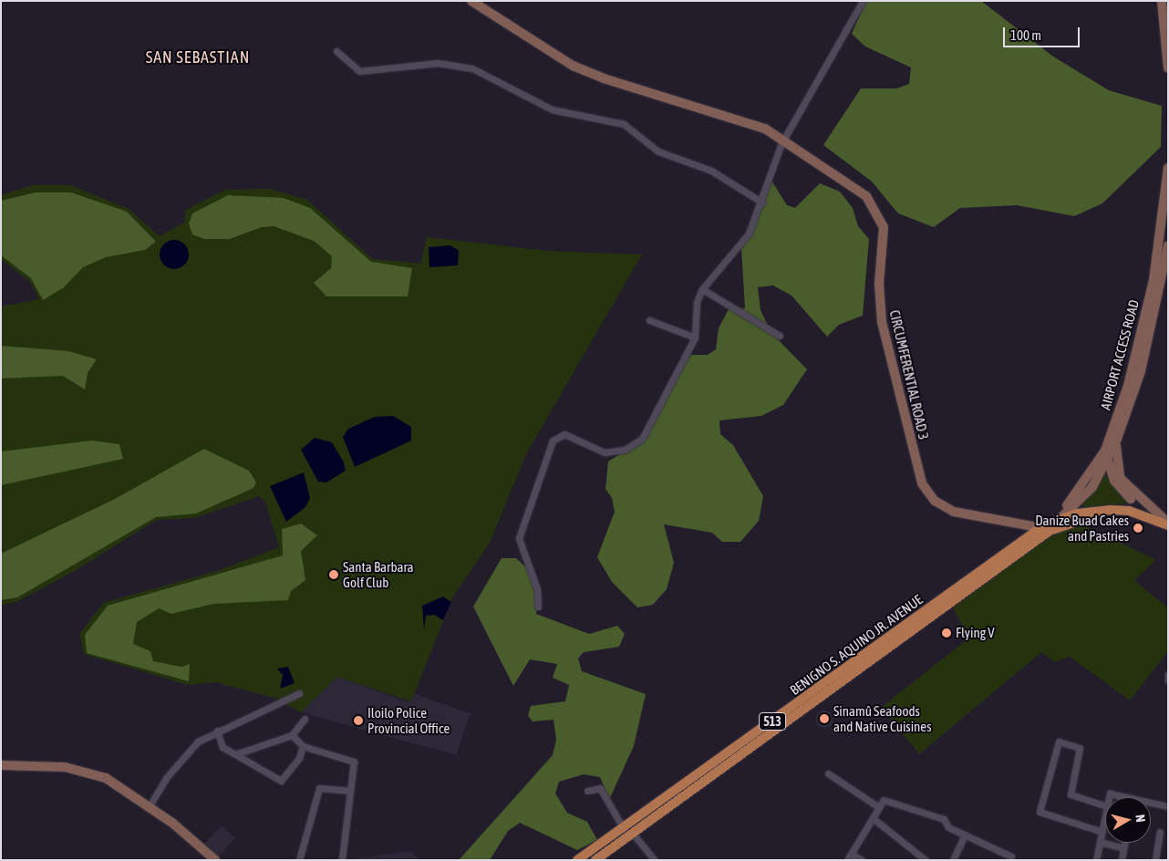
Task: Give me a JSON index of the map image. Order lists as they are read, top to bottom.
{
  "streets": {
    "main road": [
      "AIRPORT ACCESS ROAD",
      "CIRCUMFERENTIAL ROAD 3",
      "BENIGNO S. AQUINO JR. AVENUE",
      "513"
    ]
  },
  "crossings": [
    ["AIRPORT ACCESS ROAD", "CIRCUMFERENTIAL ROAD 3"],
    ["AIRPORT ACCESS ROAD", "BENIGNO S. AQUINO JR. AVENUE"],
    ["CIRCUMFERENTIAL ROAD 3", "BENIGNO S. AQUINO JR. AVENUE"]
  ],
  "districts": ["SAN SEBASTIAN"],
  "places": [
    "Danize Buad Cakes and Pastries",
    "Santa Barbara Golf Club",
    "Flying V",
    "Sinamû Seafoods and Native Cuisines",
    "Iloilo Police Provincial Office"
  ],
  "scale_bar": "100 m",
  "north": "right"
}
